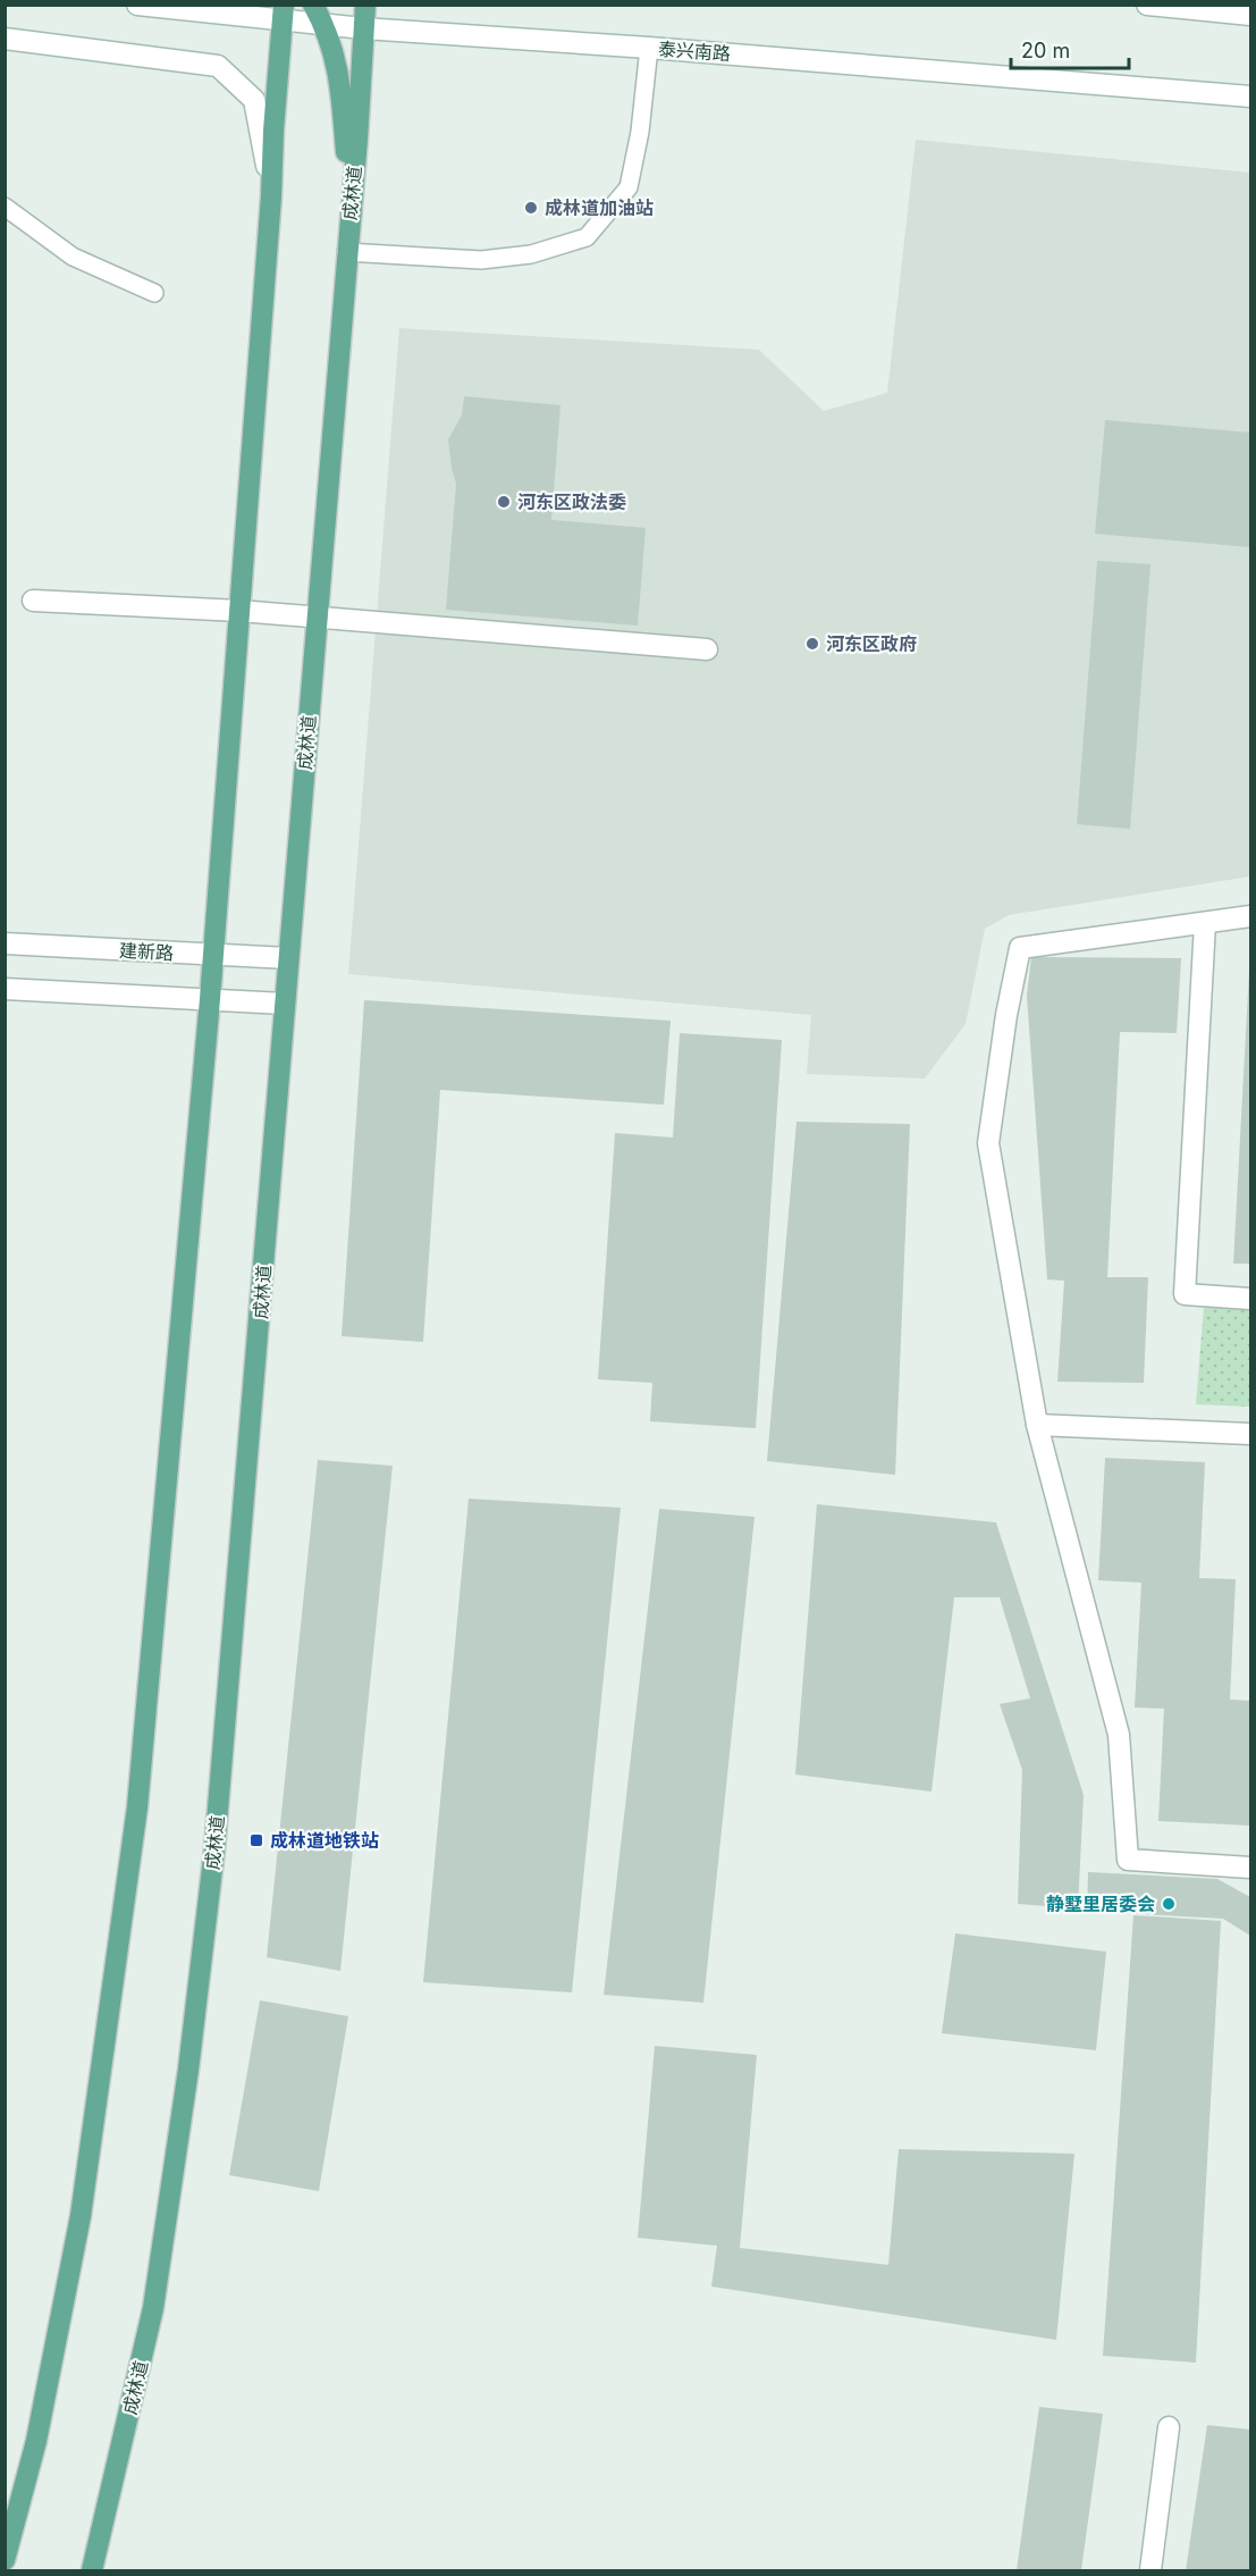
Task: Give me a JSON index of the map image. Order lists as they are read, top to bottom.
{
  "streets": {
    "main road": ["成林道"],
    "street": ["泰兴南路", "建新路"]
  },
  "crossings": [
    ["泰兴南路", "成林道"],
    ["成林道", "建新路"]
  ],
  "places": {
    "other": [
      "成林道加油站",
      "河东区政法委",
      "河东区政府",
      "静墅里居委会"
    ],
    "transit": ["成林道地铁站"]
  },
  "scale_bar": "20 m"
}
